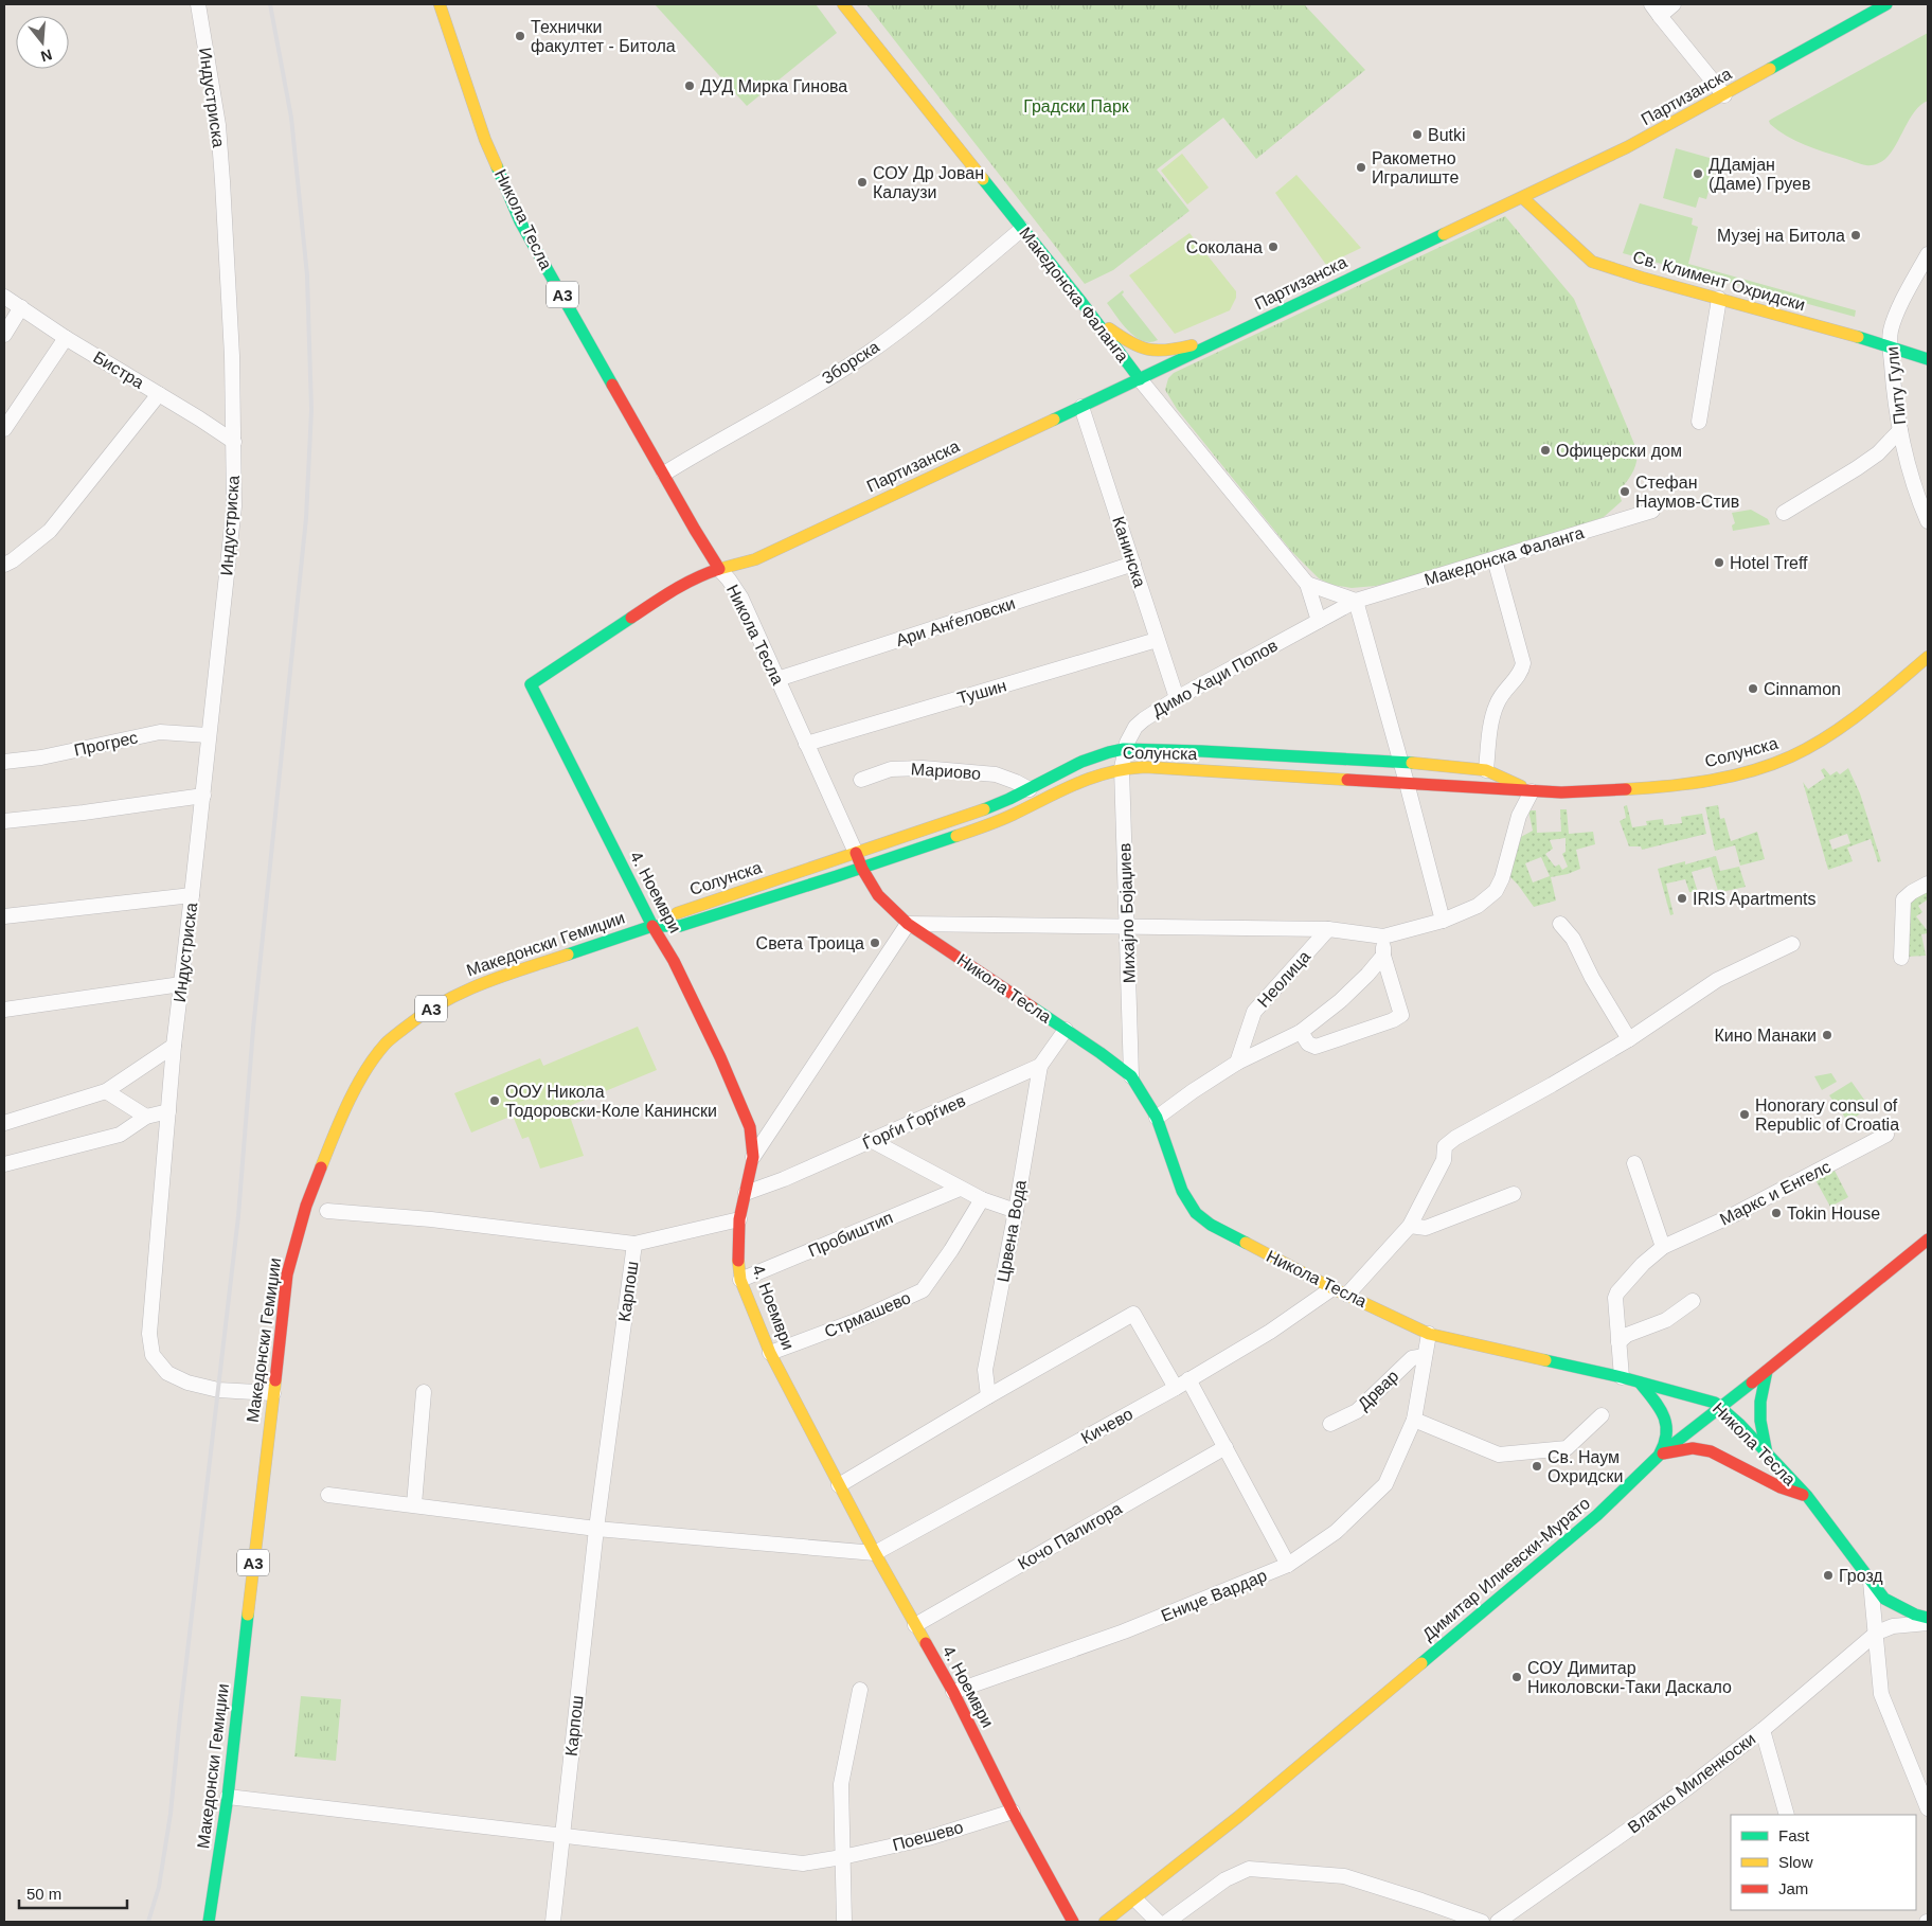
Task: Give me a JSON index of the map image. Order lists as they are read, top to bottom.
{
  "streets": {
    "street": [
      "Партизанска",
      "Индустриска",
      "Никола Тесла",
      "Св. Климент Охридски",
      "A3",
      "Македонска Фаланга",
      "Зборска",
      "Бистра",
      "Питу Гули",
      "Канинска",
      "Ари Анѓеловски",
      "Димо Хаџи Попов",
      "Тушин",
      "Прогрес",
      "Солунска",
      "Мариово",
      "4. Ноември",
      "Михајло Бојаџиев",
      "Македонски Гемиџии",
      "Неолица",
      "Ѓорѓи Ѓорѓиев",
      "Маркс и Енгелс",
      "Црвена Вода",
      "Пробиштип",
      "Карпош",
      "Стрмашево",
      "Дрвар",
      "Кичево",
      "Кочо Палигора",
      "Димитар Илиевски-Мурато",
      "Ениџе Вардар",
      "Влатко Миленкоски",
      "Поешево"
    ]
  },
  "crossings": [
    ["Партизанска", "Никола Тесла"],
    ["Партизанска", "Св. Климент Охридски"],
    ["Партизанска", "Македонска Фаланга"],
    ["Партизанска", "Канинска"],
    ["Партизанска", "4. Ноември"],
    ["Индустриска", "Бистра"],
    ["Индустриска", "Прогрес"],
    ["Индустриска", "Македонски Гемиџии"],
    ["Никола Тесла", "Зборска"],
    ["Никола Тесла", "Ари Анѓеловски"],
    ["Никола Тесла", "Тушин"],
    ["Никола Тесла", "Солунска"],
    ["Никола Тесла", "4. Ноември"],
    ["Никола Тесла", "Михајло Бојаџиев"],
    ["Никола Тесла", "Маркс и Енгелс"],
    ["Никола Тесла", "Кичево"],
    ["Никола Тесла", "Димитар Илиевски-Мурато"],
    ["Никола Тесла", "Ениџе Вардар"],
    ["Никола Тесла", "Влатко Миленкоски"],
    ["Св. Климент Охридски", "Питу Гули"],
    ["Македонска Фаланга", "Зборска"],
    ["Македонска Фаланга", "Димо Хаџи Попов"],
    ["Канинска", "Ари Анѓеловски"],
    ["Канинска", "Димо Хаџи Попов"],
    ["Канинска", "Тушин"],
    ["Димо Хаџи Попов", "Солунска"],
    ["Димо Хаџи Попов", "Михајло Бојаџиев"],
    ["Солунска", "Мариово"],
    ["Солунска", "4. Ноември"],
    ["Солунска", "Михајло Бојаџиев"],
    ["Солунска", "Македонски Гемиџии"],
    ["4. Ноември", "Македонски Гемиџии"],
    ["4. Ноември", "Ѓорѓи Ѓорѓиев"],
    ["4. Ноември", "Пробиштип"],
    ["4. Ноември", "Стрмашево"],
    ["4. Ноември", "Кичево"],
    ["4. Ноември", "Кочо Палигора"],
    ["4. Ноември", "Ениџе Вардар"],
    ["4. Ноември", "Поешево"],
    ["Македонски Гемиџии", "Поешево"],
    ["Ѓорѓи Ѓорѓиев", "Црвена Вода"],
    ["Карпош", "Поешево"],
    ["Дрвар", "Ениџе Вардар"]
  ],
  "parks": ["Градски Парк"],
  "places": [
    "Технички факултет - Битола",
    "ДУД Мирка Гинова",
    "Butki",
    "Ракометно Игралиште",
    "ДДамјан (Даме) Груев",
    "СОУ Др Јован Калаузи",
    "Музеј на Битола",
    "Соколана",
    "Офицерски дом",
    "Стефан Наумов-Стив",
    "Hotel Treff",
    "Cinnamon",
    "IRIS Apartments",
    "Света Троица",
    "Кино Манаки",
    "ООУ Никола Тодоровски-Коле Канински",
    "Honorary consul of Republic of Croatia",
    "Tokin House",
    "Св. Наум Охридски",
    "Грозд",
    "СОУ Димитар Николовски-Таки Даскало"
  ],
  "legend": ["Fast", "Slow", "Jam"],
  "scale_bar": "50 m",
  "north": "bottom"
}
